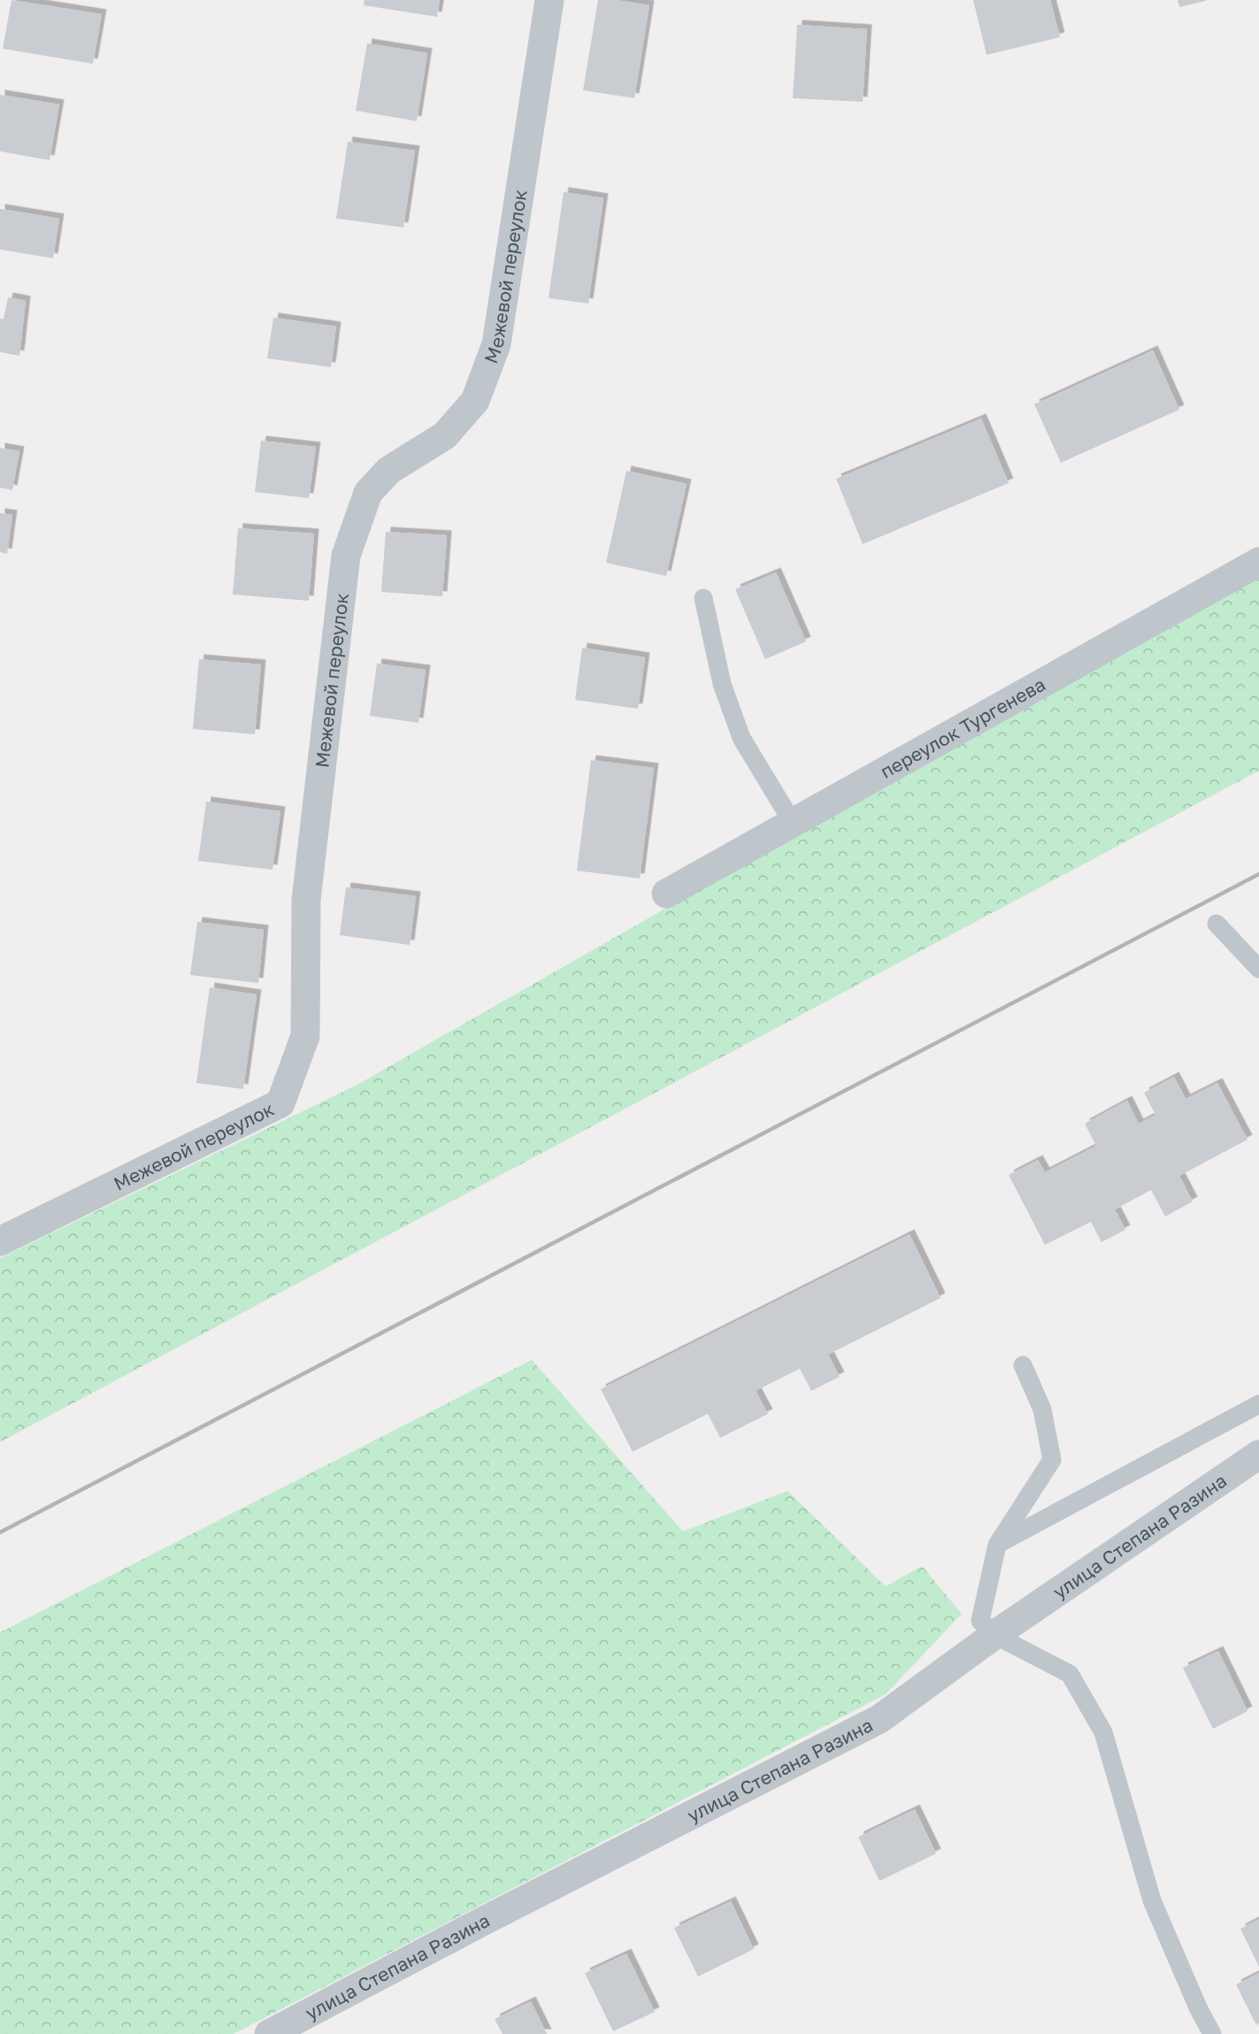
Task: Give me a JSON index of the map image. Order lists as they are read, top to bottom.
{
  "streets": {
    "street": ["Межевой переулок", "переулок Тургенева", "улица Степана Разина"]
  }
}
